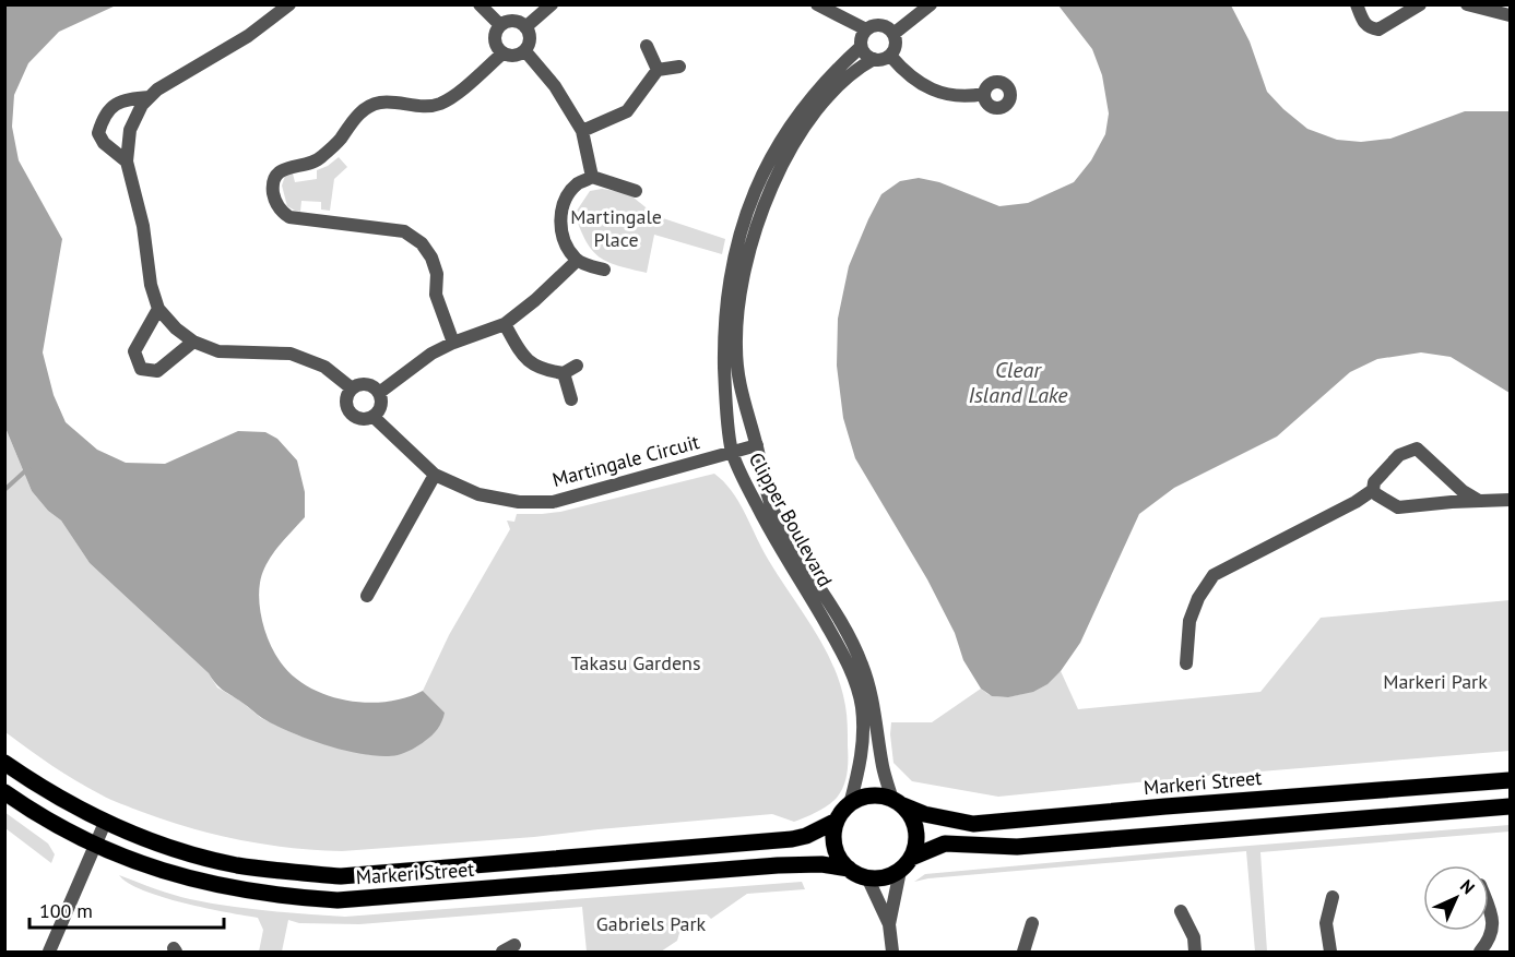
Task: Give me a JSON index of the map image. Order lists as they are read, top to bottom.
{
  "streets": {
    "main road": ["Markeri Street"],
    "street": ["Martingale Circuit", "Clipper Boulevard"]
  },
  "crossings": [
    ["Martingale Circuit", "Clipper Boulevard"],
    ["Clipper Boulevard", "Markeri Street"]
  ],
  "water": ["Clear Island Lake"],
  "parks": [
    "Martingale Place",
    "Takasu Gardens",
    "Markeri Park",
    "Gabriels Park"
  ],
  "scale_bar": "100 m",
  "north": "top right"
}
